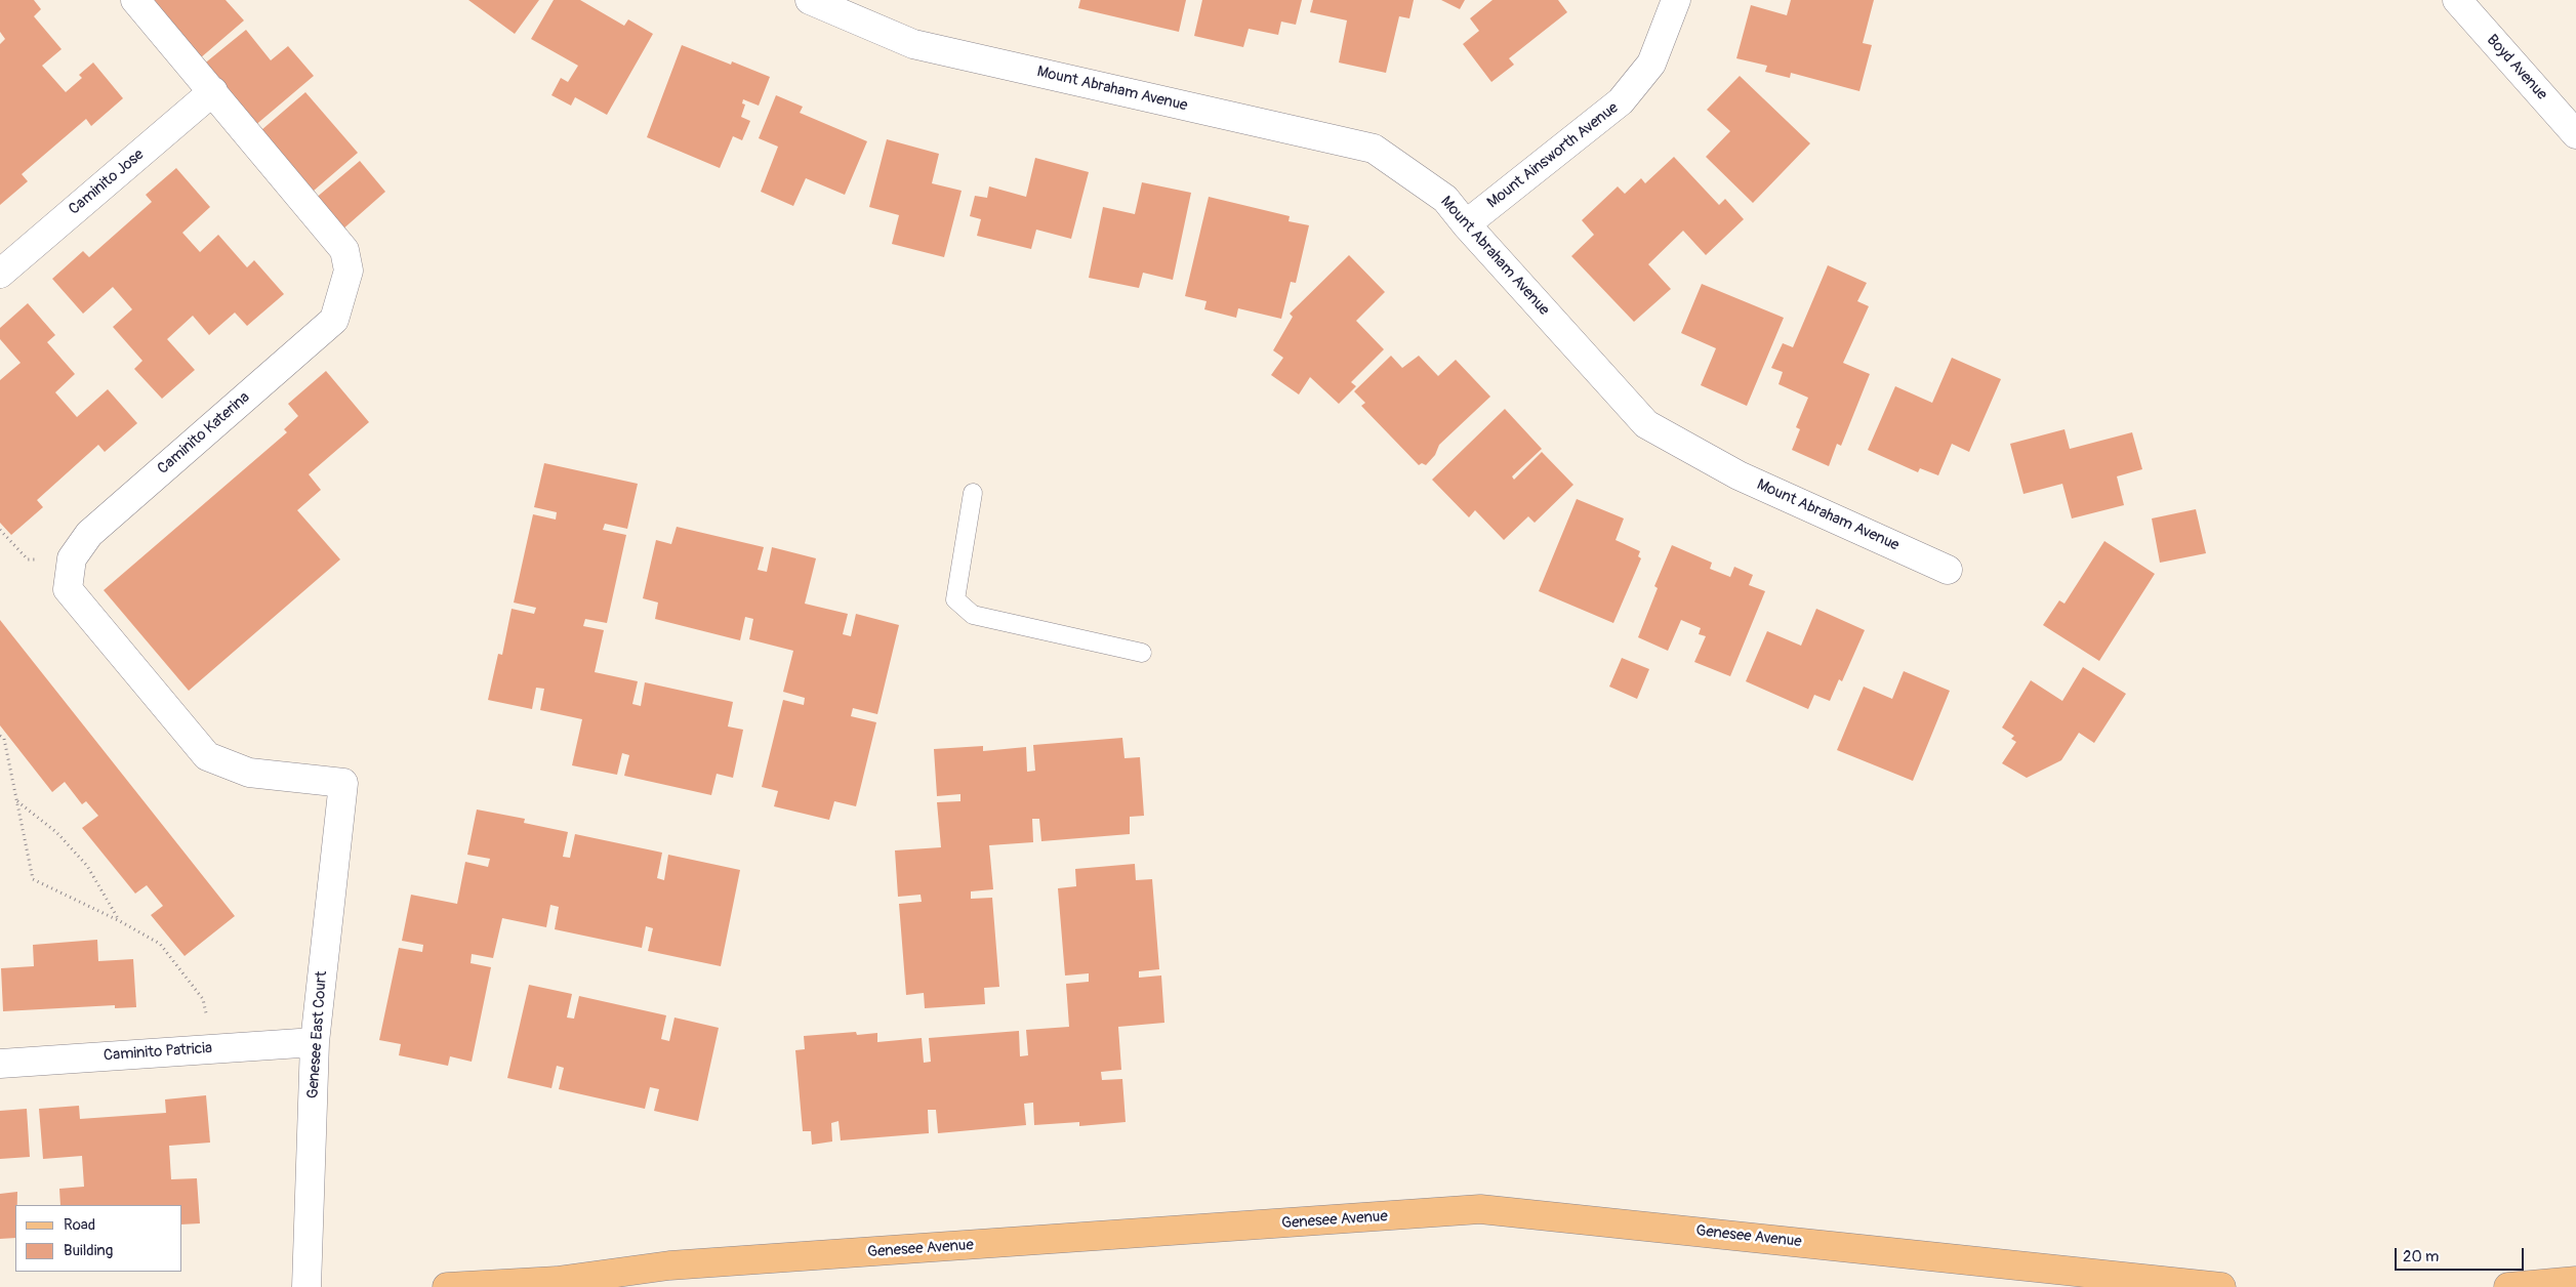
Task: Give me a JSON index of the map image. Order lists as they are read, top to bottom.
{
  "streets": {
    "main road": ["Genesee Avenue"],
    "street": [
      "Boyd Avenue",
      "Mount Abraham Avenue",
      "Mount Ainsworth Avenue",
      "Caminito Jose",
      "Caminito Katerina",
      "Genesee East Court",
      "Caminito Patricia"
    ]
  },
  "crossings": [
    ["Mount Abraham Avenue", "Mount Ainsworth Avenue"],
    ["Caminito Jose", "Caminito Katerina"],
    ["Caminito Katerina", "Genesee East Court"],
    ["Genesee East Court", "Caminito Patricia"]
  ],
  "legend": ["Road", "Building"],
  "scale_bar": "20 m"
}
